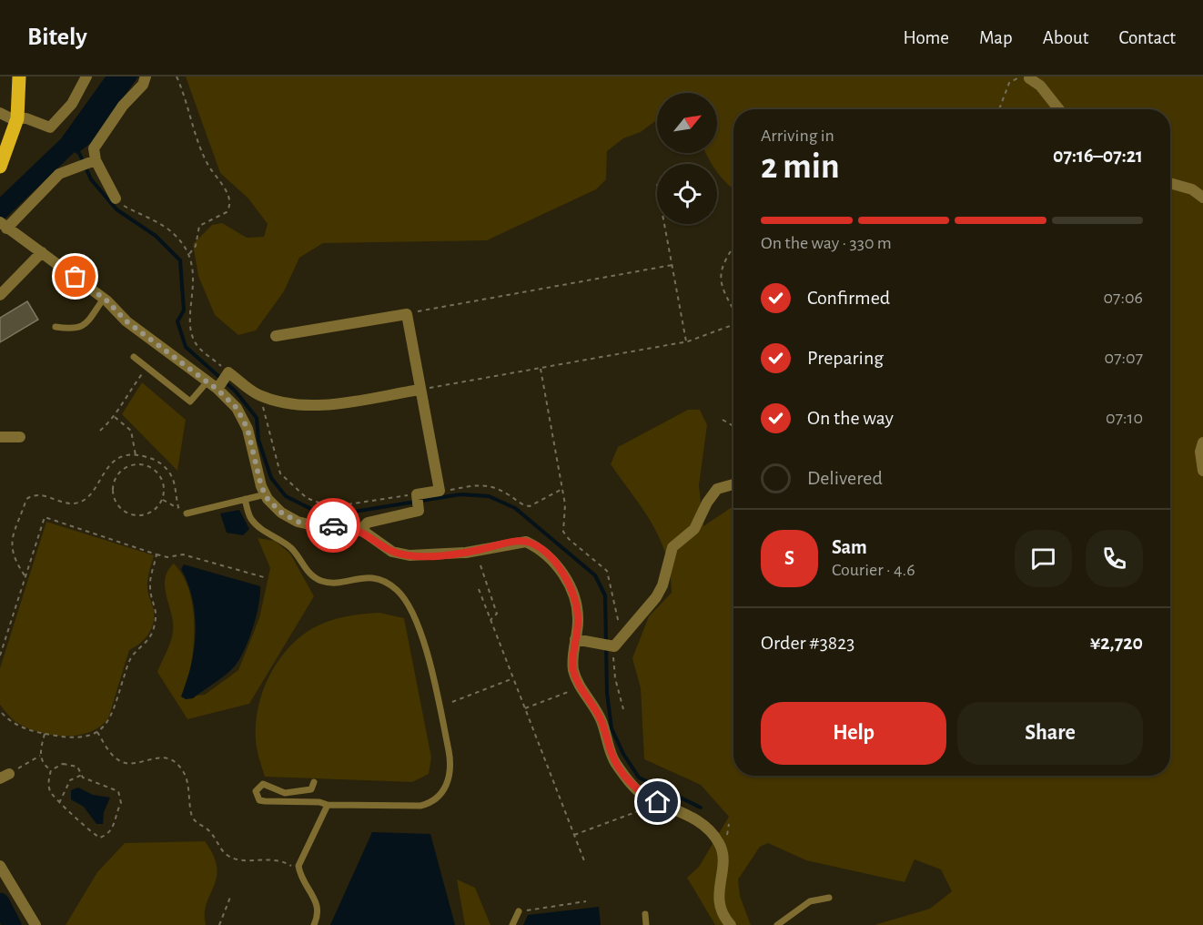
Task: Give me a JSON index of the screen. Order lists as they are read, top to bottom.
{
  "north": "top right",
  "page": {
    "header": "Bitely",
    "nav": [
      "Home",
      "Map",
      "About",
      "Contact"
    ],
    "heading": ["2 min", "Arriving in", "07:16–07:21"],
    "panel": [
      "Sam",
      "Courier · 4.6",
      "Order #3823",
      "¥2,720"
    ],
    "bar": "On the way · 330 m",
    "list": [
      ["Confirmed", "07:06"],
      ["Preparing", "07:07"],
      ["On the way", "07:10"],
      "Delivered"
    ],
    "round": "S",
    "buttons": ["Help", "Share"]
  }
}
